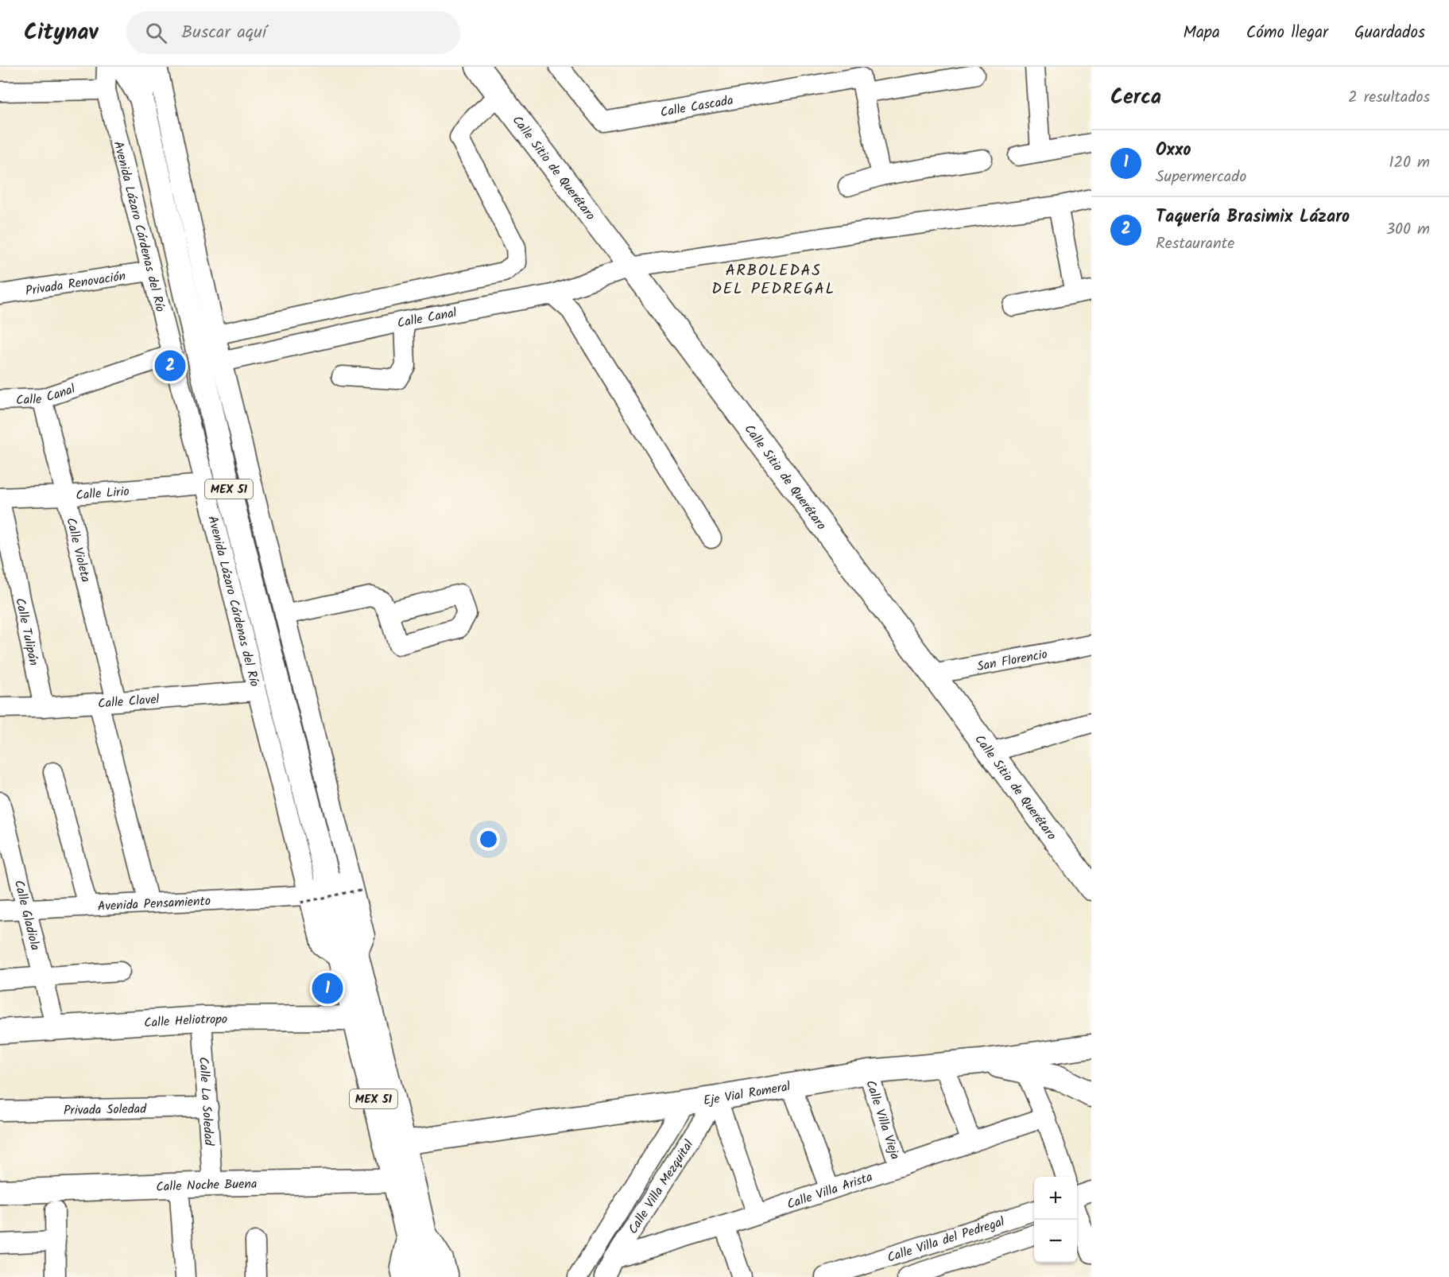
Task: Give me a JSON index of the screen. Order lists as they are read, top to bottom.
{
  "streets": {
    "main road": [
      "Calle Sitio de Querétaro",
      "Avenida Lázaro Cárdenas del Río",
      "MEX 51",
      "Calle Heliotropo",
      "Eje Vial Romeral",
      "Calle Noche Buena"
    ],
    "street": [
      "Calle Cascada",
      "Privada Renovación",
      "Calle Canal",
      "Calle Lirio",
      "Calle Violeta",
      "Calle Tulipán",
      "San Florencio",
      "Calle Clavel",
      "Avenida Pensamiento",
      "Calle Gladiola",
      "Calle La Soledad",
      "Privada Soledad",
      "Calle Villa Vieja",
      "Calle Villa Mezquital",
      "Calle Villa Arista",
      "Calle Villa del Pedregal"
    ]
  },
  "crossings": [
    ["Calle Sitio de Querétaro", "Calle Canal"],
    ["Calle Sitio de Querétaro", "San Florencio"],
    ["Avenida Lázaro Cárdenas del Río", "Privada Renovación"],
    ["Avenida Lázaro Cárdenas del Río", "Calle Canal"],
    ["Avenida Lázaro Cárdenas del Río", "Calle Lirio"],
    ["Avenida Lázaro Cárdenas del Río", "Calle Clavel"],
    ["Avenida Lázaro Cárdenas del Río", "Avenida Pensamiento"],
    ["Avenida Lázaro Cárdenas del Río", "Calle Heliotropo"],
    ["Avenida Lázaro Cárdenas del Río", "Eje Vial Romeral"],
    ["Avenida Lázaro Cárdenas del Río", "Calle Noche Buena"],
    ["Calle Canal", "Calle Violeta"],
    ["Calle Lirio", "Calle Violeta"],
    ["Calle Lirio", "Calle Tulipán"],
    ["Calle Violeta", "Calle Clavel"],
    ["Calle Violeta", "Avenida Pensamiento"],
    ["Calle Tulipán", "Calle Clavel"],
    ["Avenida Pensamiento", "Calle Gladiola"],
    ["Calle Gladiola", "Calle Heliotropo"],
    ["Calle Heliotropo", "Calle La Soledad"],
    ["Eje Vial Romeral", "Calle Villa Vieja"],
    ["Eje Vial Romeral", "Calle Villa Mezquital"],
    ["Calle La Soledad", "Privada Soledad"],
    ["Calle La Soledad", "Calle Noche Buena"],
    ["Calle Villa Vieja", "Calle Villa Arista"],
    ["Calle Villa Mezquital", "Calle Villa Arista"]
  ],
  "districts": ["ARBOLEDAS DEL PEDREGAL"],
  "page": {
    "header": "Citynav",
    "search": "Buscar aquí",
    "nav": ["Mapa", "Cómo llegar", "Guardados"],
    "heading": ["Cerca", "2 resultados"],
    "list": [
      {
        "mark": "1",
        "name": "Oxxo",
        "note": "Supermercado",
        "value": "120 m"
      },
      {
        "mark": "2",
        "name": "Taquería Brasimix Lázaro",
        "note": "Restaurante",
        "value": "300 m"
      }
    ],
    "pins": ["2", "1"],
    "map_buttons": ["+", "−"]
  }
}
